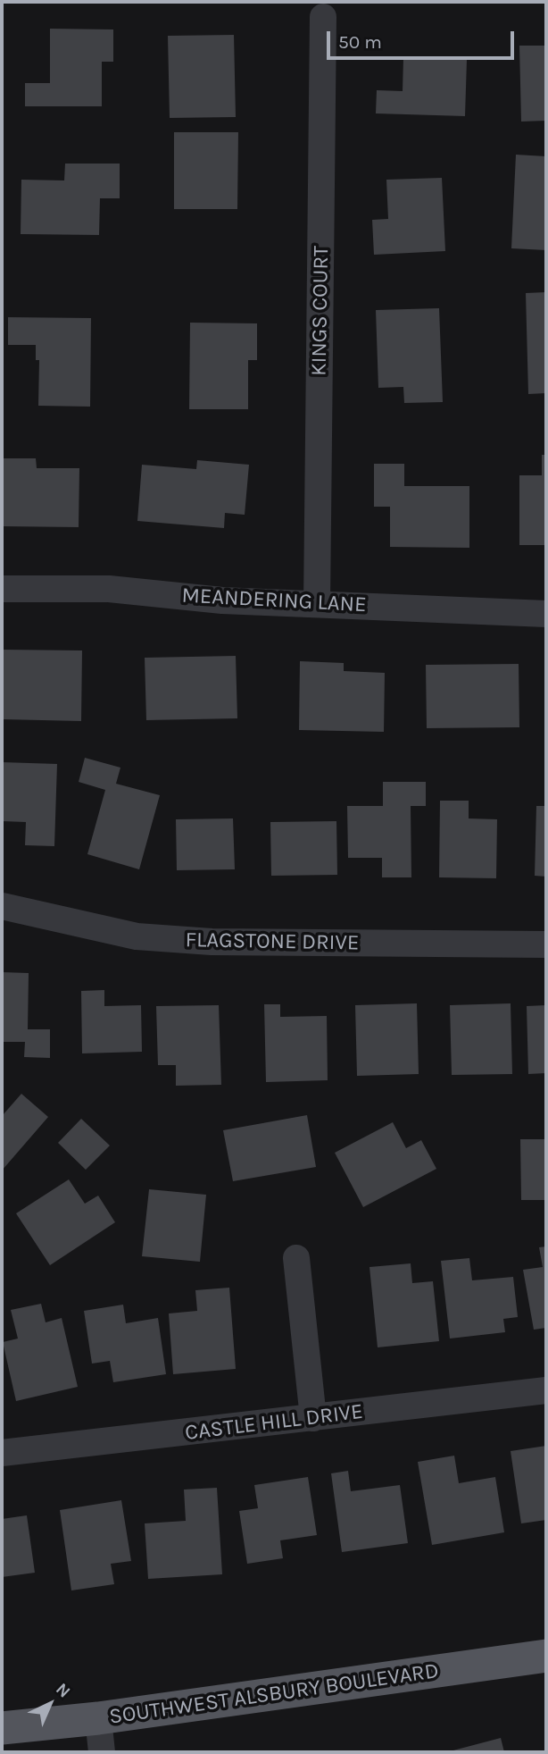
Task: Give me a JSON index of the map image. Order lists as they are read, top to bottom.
{
  "streets": {
    "main road": ["SOUTHWEST ALSBURY BOULEVARD"],
    "street": [
      "KINGS COURT",
      "MEANDERING LANE",
      "FLAGSTONE DRIVE",
      "CASTLE HILL DRIVE"
    ]
  },
  "crossings": [
    ["KINGS COURT", "MEANDERING LANE"]
  ],
  "scale_bar": "50 m",
  "north": "top right"
}
